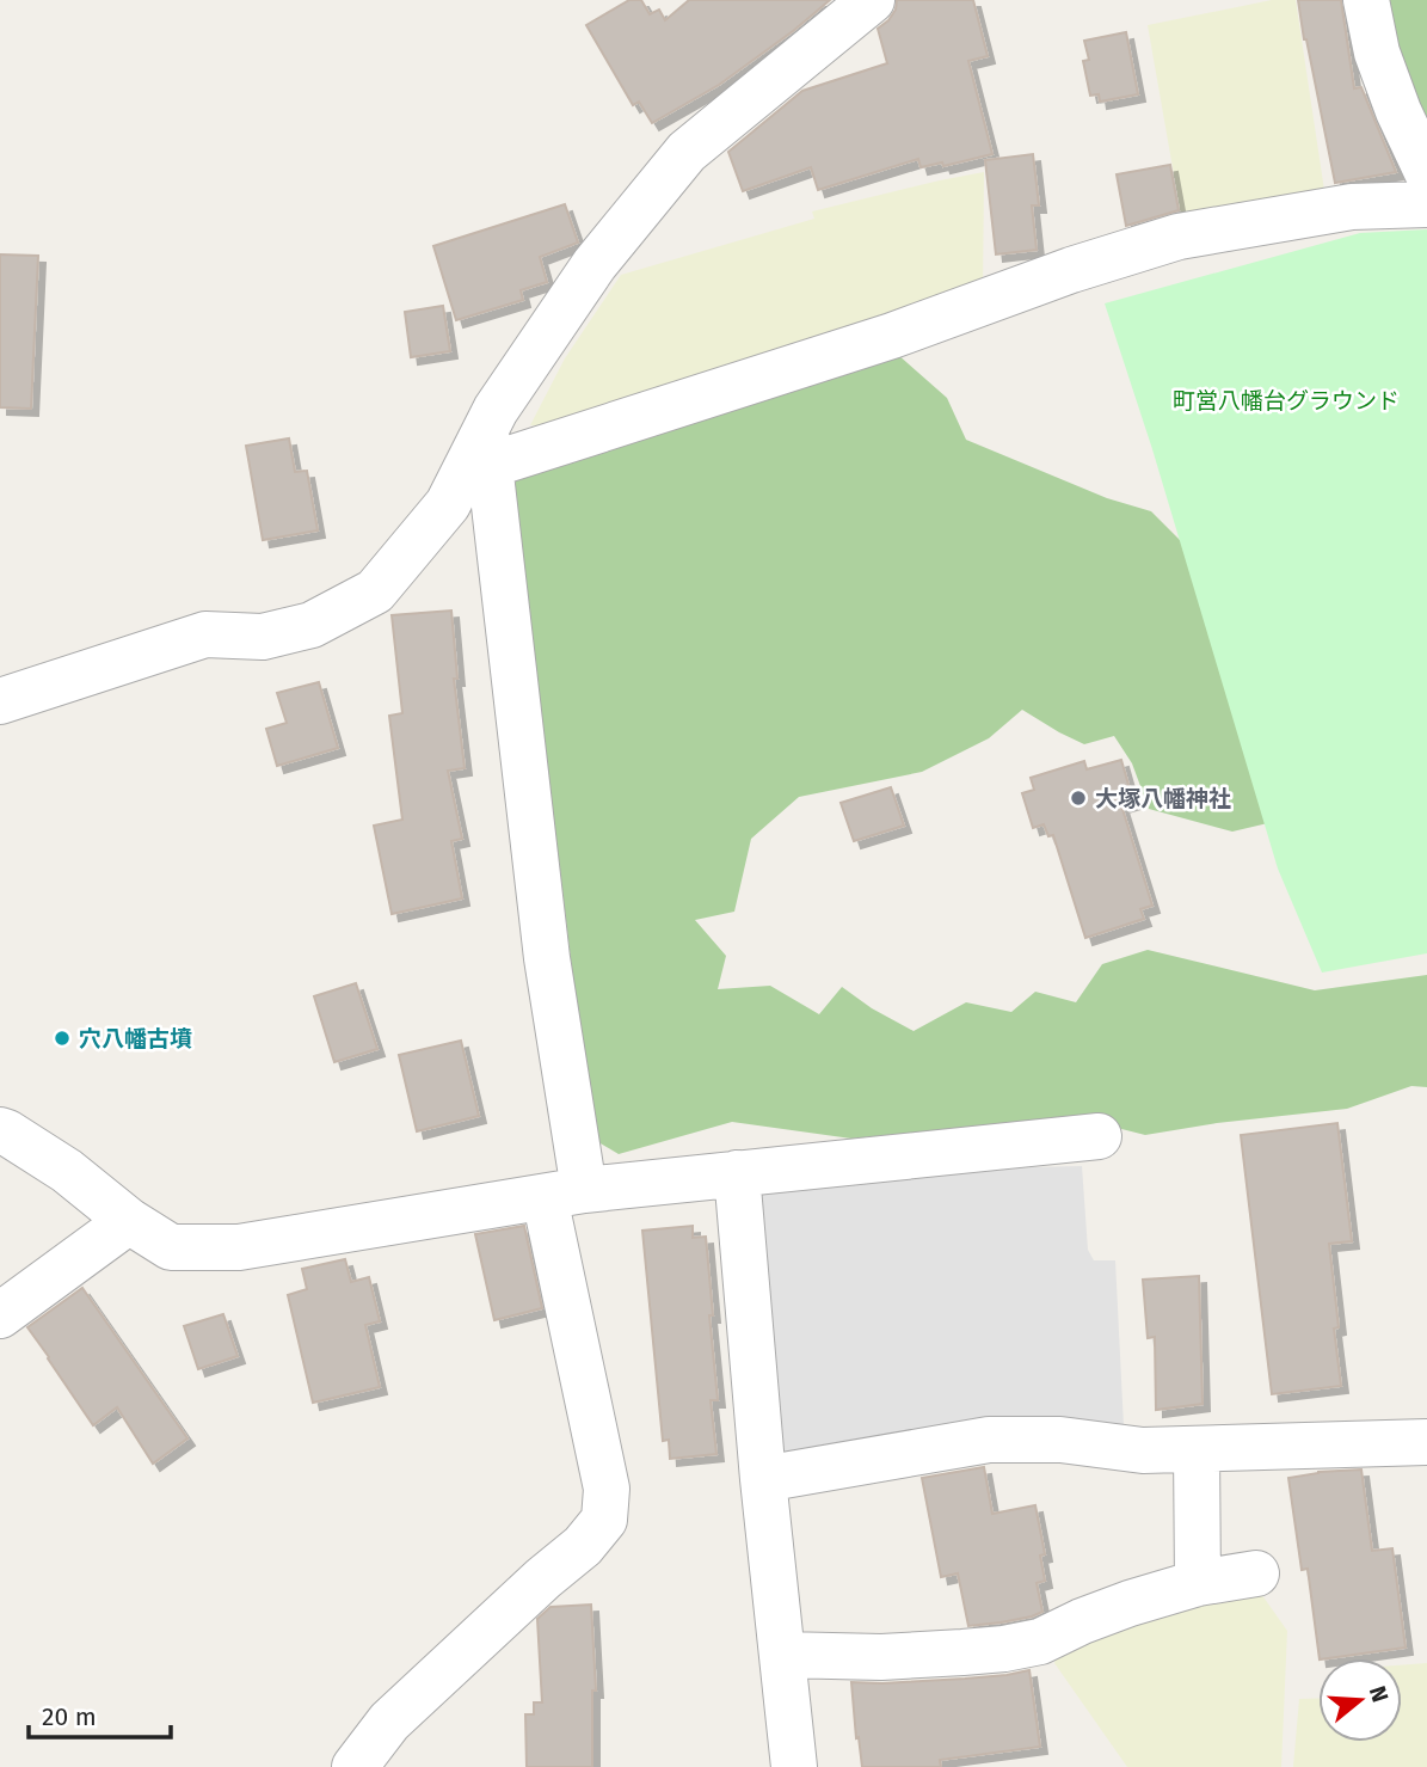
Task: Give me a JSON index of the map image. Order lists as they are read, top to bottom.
{
  "parks": ["町営八幡台グラウンド"],
  "places": ["大塚八幡神社", "穴八幡古墳"],
  "scale_bar": "20 m",
  "north": "right"
}
